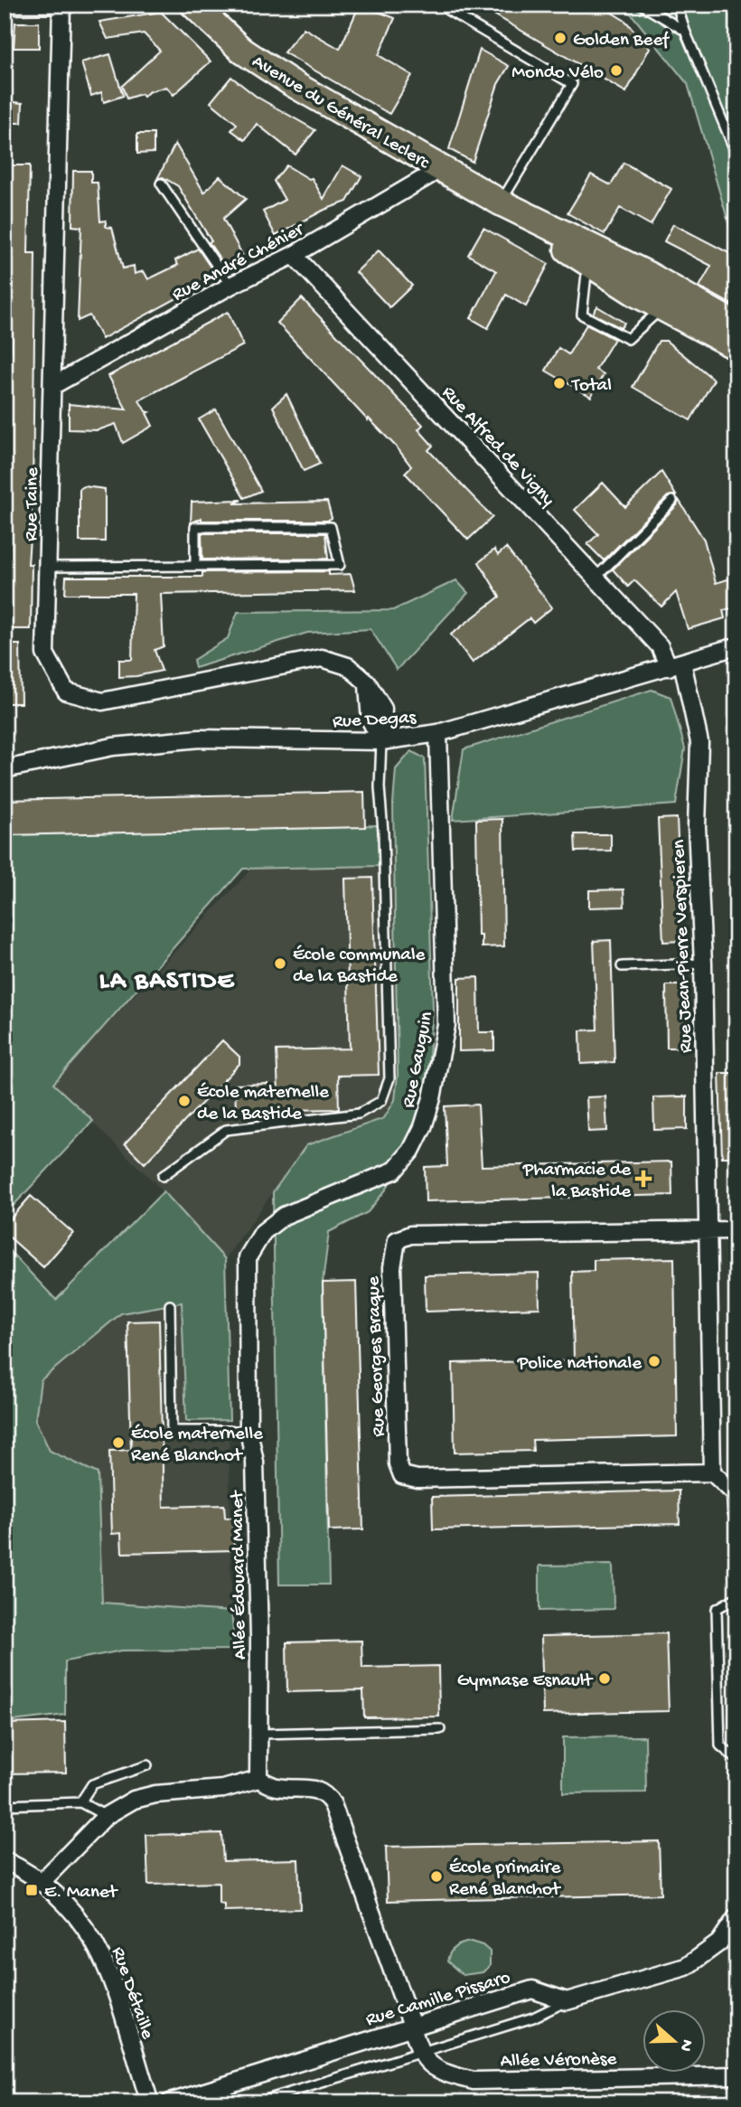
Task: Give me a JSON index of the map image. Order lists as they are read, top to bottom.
{
  "streets": {
    "main road": ["Avenue du Général Leclerc"],
    "street": [
      "Rue André Chénier",
      "Rue Alfred de Vigny",
      "Rue Taine",
      "Rue Degas",
      "Rue Jean-Pierre Verspieren",
      "Rue Gauguin",
      "Rue Georges Braque",
      "Allée Édouard Manet",
      "Rue Détaille",
      "Rue Camille Pissaro",
      "Allée Véronèse"
    ]
  },
  "crossings": [
    ["Avenue du Général Leclerc", "Rue André Chénier"],
    ["Rue André Chénier", "Rue Alfred de Vigny"],
    ["Rue André Chénier", "Rue Taine"],
    ["Rue Alfred de Vigny", "Rue Degas"],
    ["Rue Alfred de Vigny", "Rue Jean-Pierre Verspieren"],
    ["Rue Taine", "Rue Degas"],
    ["Rue Degas", "Rue Jean-Pierre Verspieren"],
    ["Rue Degas", "Rue Gauguin"],
    ["Rue Jean-Pierre Verspieren", "Rue Georges Braque"],
    ["Rue Gauguin", "Allée Édouard Manet"]
  ],
  "districts": ["LA BASTIDE"],
  "places": {
    "other": [
      "Golden Beef",
      "Mondo Vélo",
      "Total",
      "École communale de la Bastide",
      "École maternelle de la Bastide",
      "Police nationale",
      "École maternelle René Blanchot",
      "Gymnase Esnault",
      "École primaire René Blanchot"
    ],
    "health": ["Pharmacie de la Bastide"],
    "transit": ["E. Manet"]
  },
  "north": "right"
}
